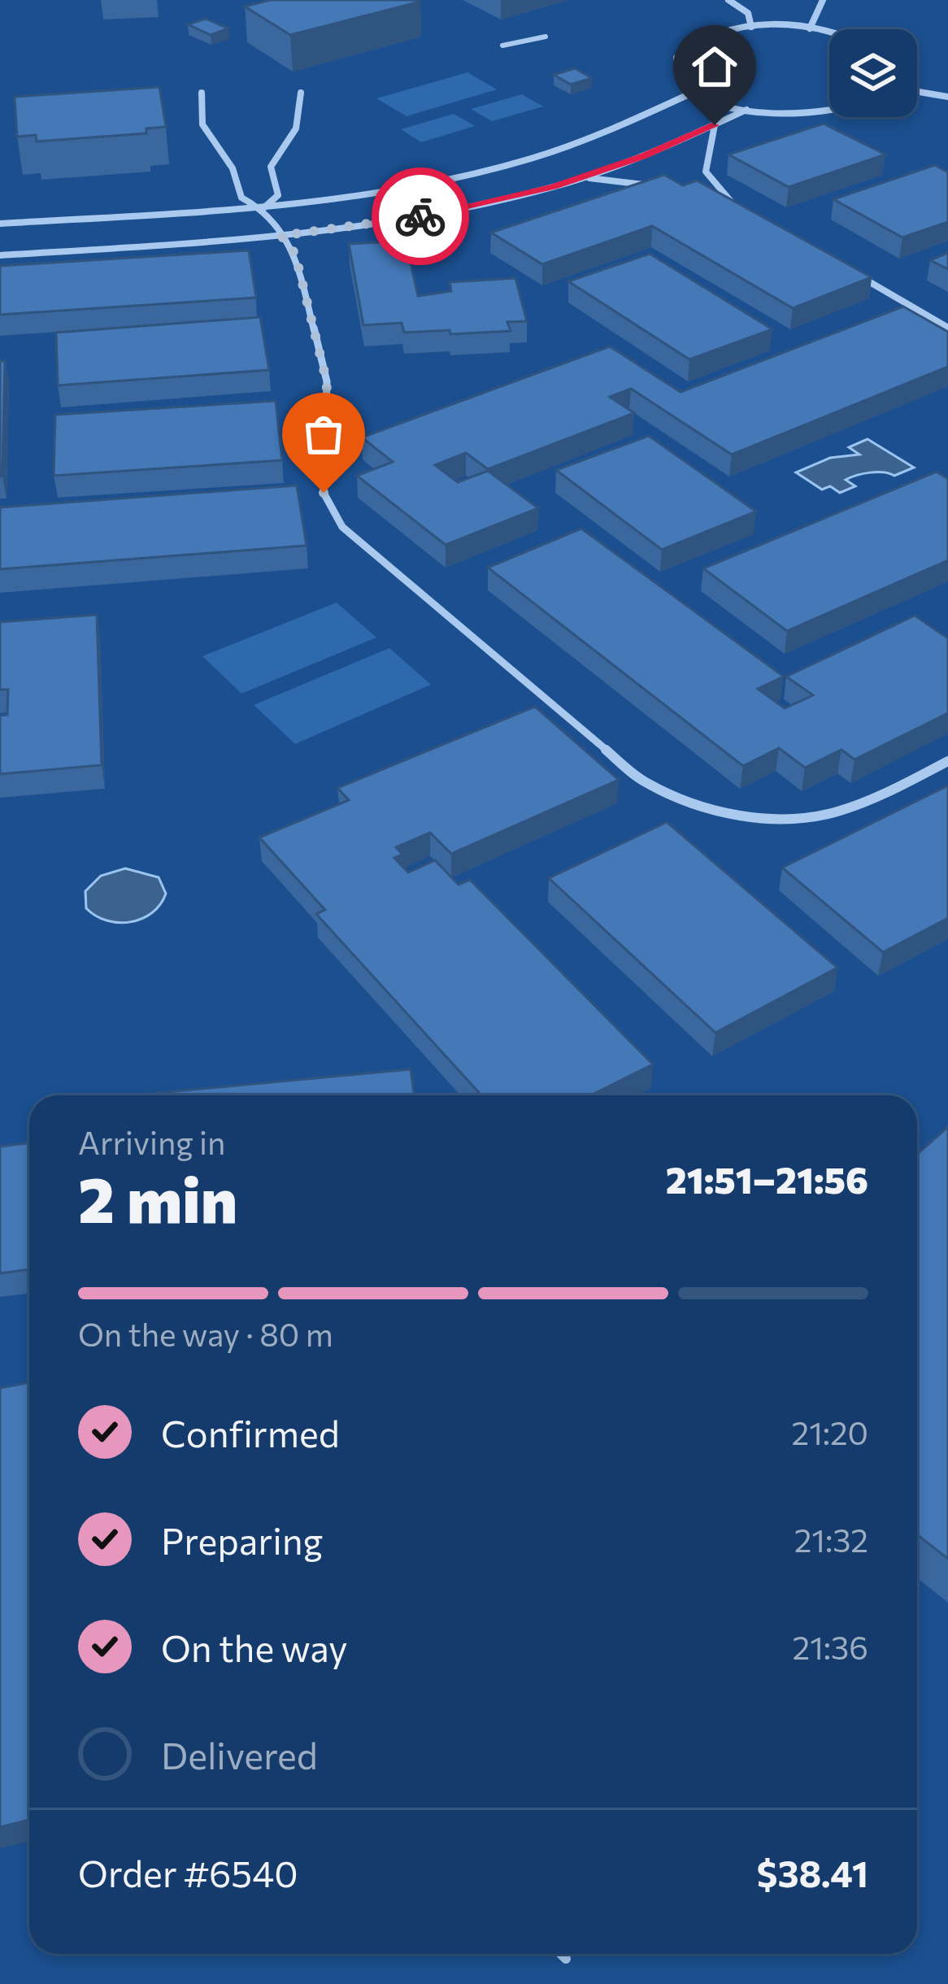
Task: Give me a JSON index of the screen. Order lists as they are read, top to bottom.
{
  "page": {
    "heading": ["2 min", "Arriving in", "21:51–21:56"],
    "panel": ["Order #6540", "$38.41"],
    "bar": "On the way · 80 m",
    "list": [
      ["Confirmed", "21:20"],
      ["Preparing", "21:32"],
      ["On the way", "21:36"],
      "Delivered"
    ]
  }
}
